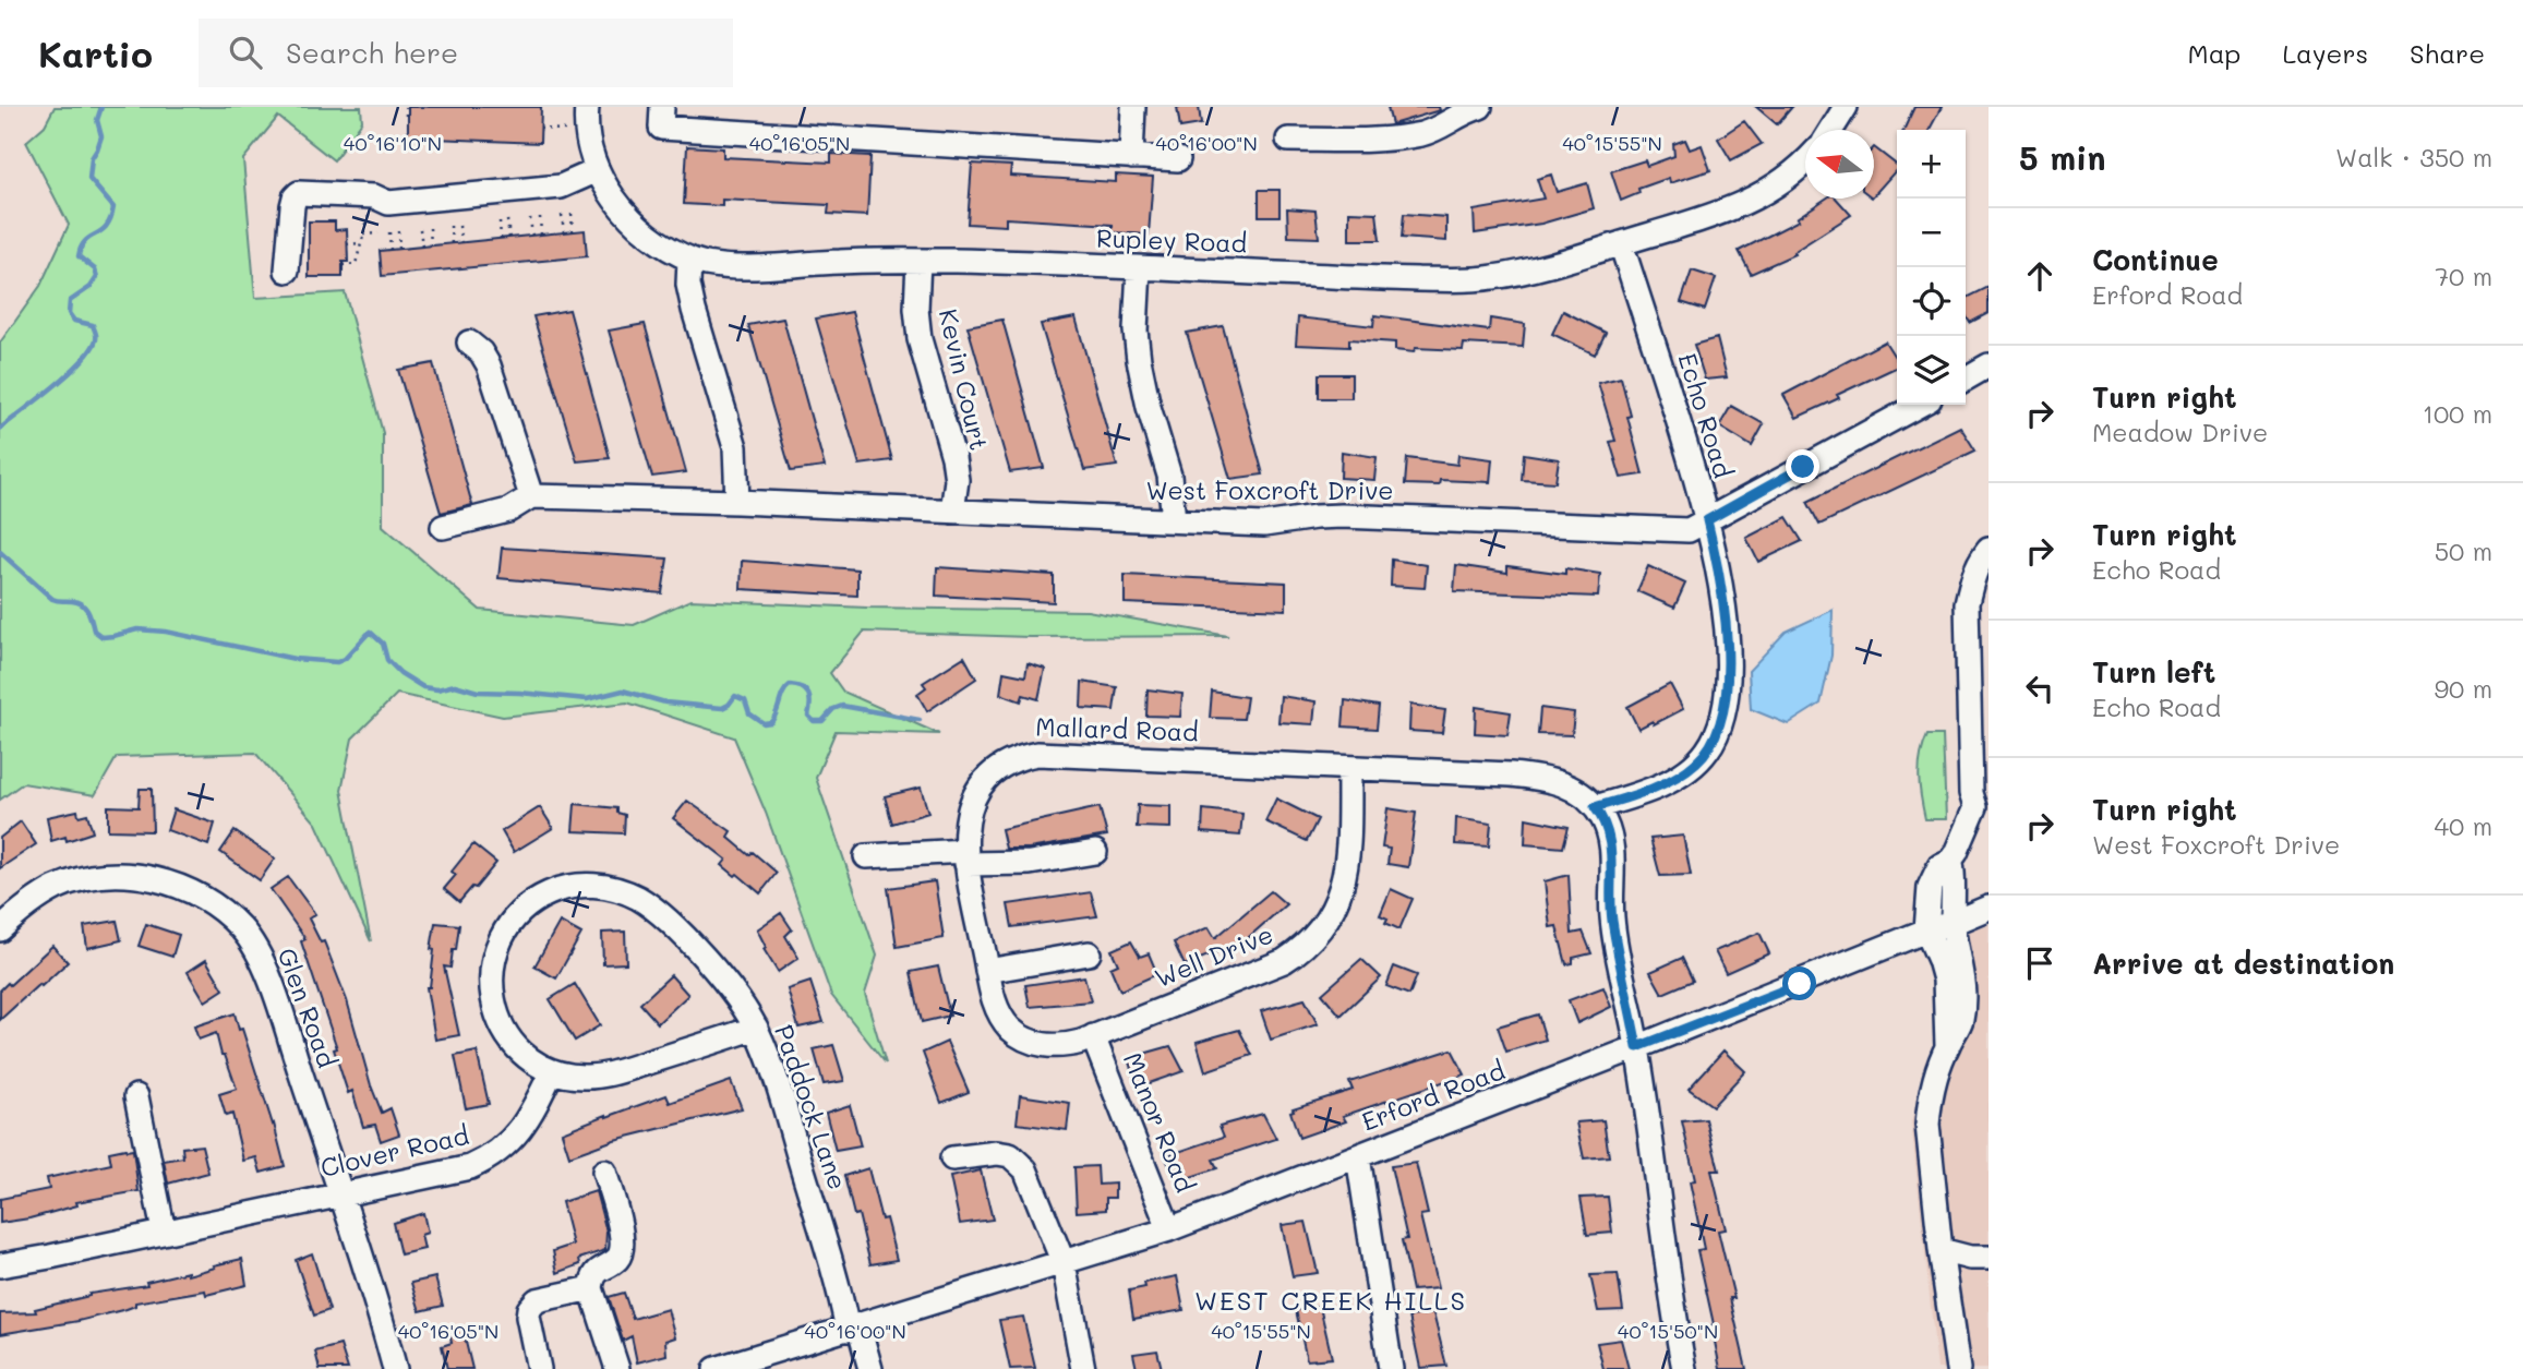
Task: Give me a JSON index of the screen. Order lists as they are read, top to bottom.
{
  "streets": {
    "street": [
      "Rupley Road",
      "Kevin Court",
      "Echo Road",
      "West Foxcroft Drive",
      "Mallard Road",
      "Well Drive",
      "Glen Road",
      "Erford Road",
      "Paddock Lane",
      "Manor Road",
      "Clover Road"
    ]
  },
  "crossings": [
    ["Rupley Road", "Kevin Court"],
    ["Rupley Road", "Echo Road"],
    ["Kevin Court", "West Foxcroft Drive"],
    ["Echo Road", "West Foxcroft Drive"],
    ["Echo Road", "Mallard Road"],
    ["Mallard Road", "Well Drive"],
    ["Mallard Road", "Manor Road"],
    ["Well Drive", "Manor Road"],
    ["Glen Road", "Clover Road"],
    ["Erford Road", "Paddock Lane"],
    ["Erford Road", "Manor Road"],
    ["Paddock Lane", "Clover Road"]
  ],
  "districts": ["WEST CREEK HILLS"],
  "north": "left",
  "page": {
    "header": "Kartio",
    "search": "Search here",
    "nav": ["Map", "Layers", "Share"],
    "heading": ["5 min", "Walk · 350 m"],
    "map_buttons": ["+", "−"],
    "list": [
      ["Continue", "Erford Road", "70 m"],
      ["Turn right", "Meadow Drive", "100 m"],
      ["Turn right", "Echo Road", "50 m"],
      ["Turn left", "Echo Road", "90 m"],
      ["Turn right", "West Foxcroft Drive", "40 m"],
      "Arrive at destination"
    ]
  },
  "coordinates": [
    "40°16'10\"N",
    "40°16'05\"N",
    "40°16'00\"N",
    "40°15'55\"N",
    "40°15'50\"N"
  ]
}
